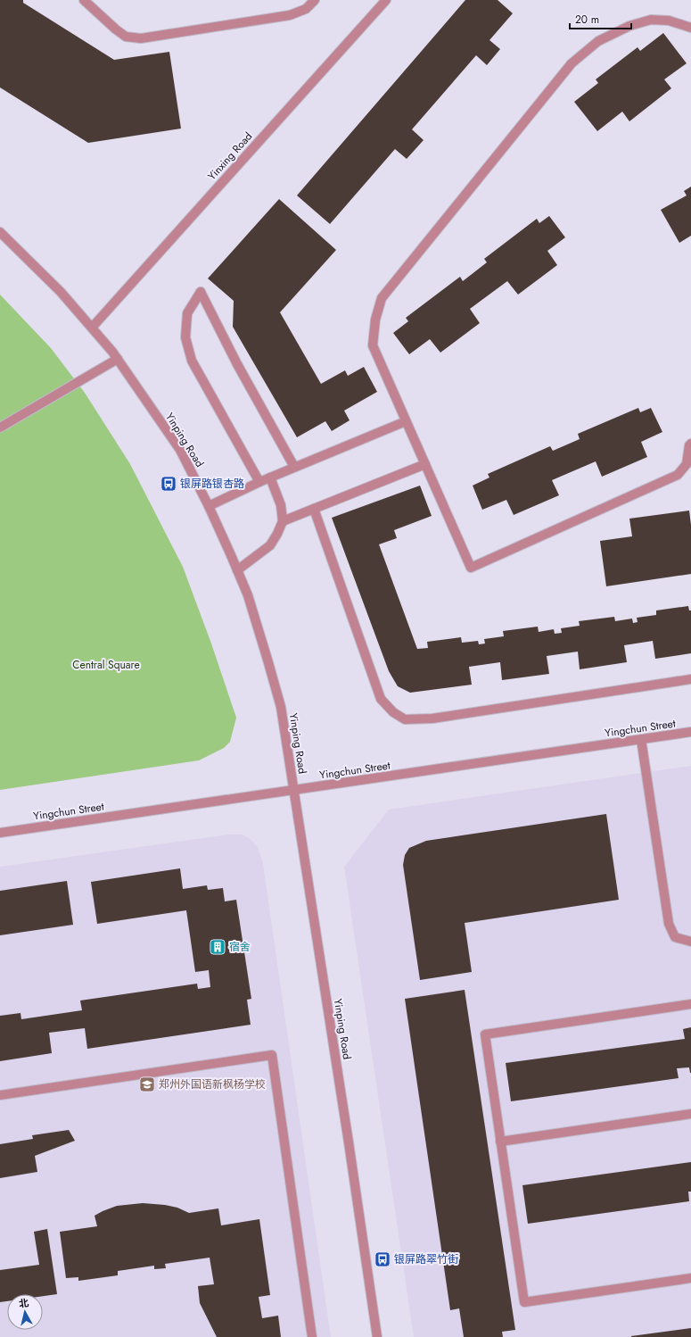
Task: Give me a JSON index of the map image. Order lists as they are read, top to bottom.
{
  "streets": {
    "street": ["Yinxing Road", "Yinping Road", "Yingchun Street"]
  },
  "crossings": [
    ["Yinxing Road", "Yinping Road"],
    ["Yinping Road", "Yingchun Street"]
  ],
  "parks": ["Central Square"],
  "places": {
    "bus stop": ["银屏路银杏路", "银屏路翠竹街"],
    "building": ["宿舍"],
    "school or university": ["郑州外国语新枫杨学校"]
  },
  "scale_bar": "20 m",
  "north": "top"
}
